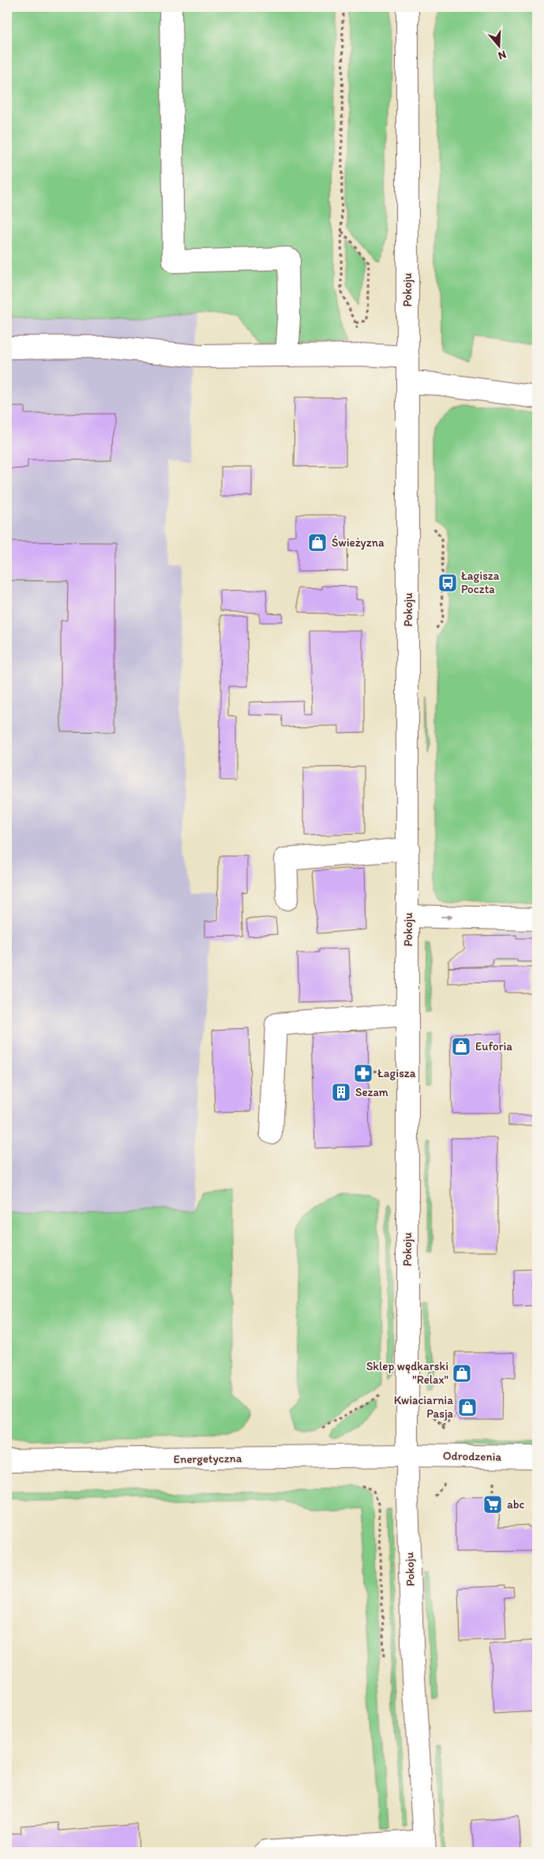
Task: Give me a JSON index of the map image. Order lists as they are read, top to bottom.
{
  "streets": {
    "street": ["Pokoju", "Odrodzenia", "Energetyczna"]
  },
  "crossings": [
    ["Pokoju", "Odrodzenia"],
    ["Pokoju", "Energetyczna"],
    ["Odrodzenia", "Energetyczna"]
  ],
  "places": {
    "shop": [
      "Świeżyzna",
      "Euforia",
      "Sklep wędkarski \"Relax\"",
      "Kwiaciarnia Pasja"
    ],
    "bus stop": ["Łagisza Poczta"],
    "pharmacy": ["Łagisza"],
    "building": ["Sezam"],
    "supermarket": ["abc"]
  },
  "north": "bottom"
}
